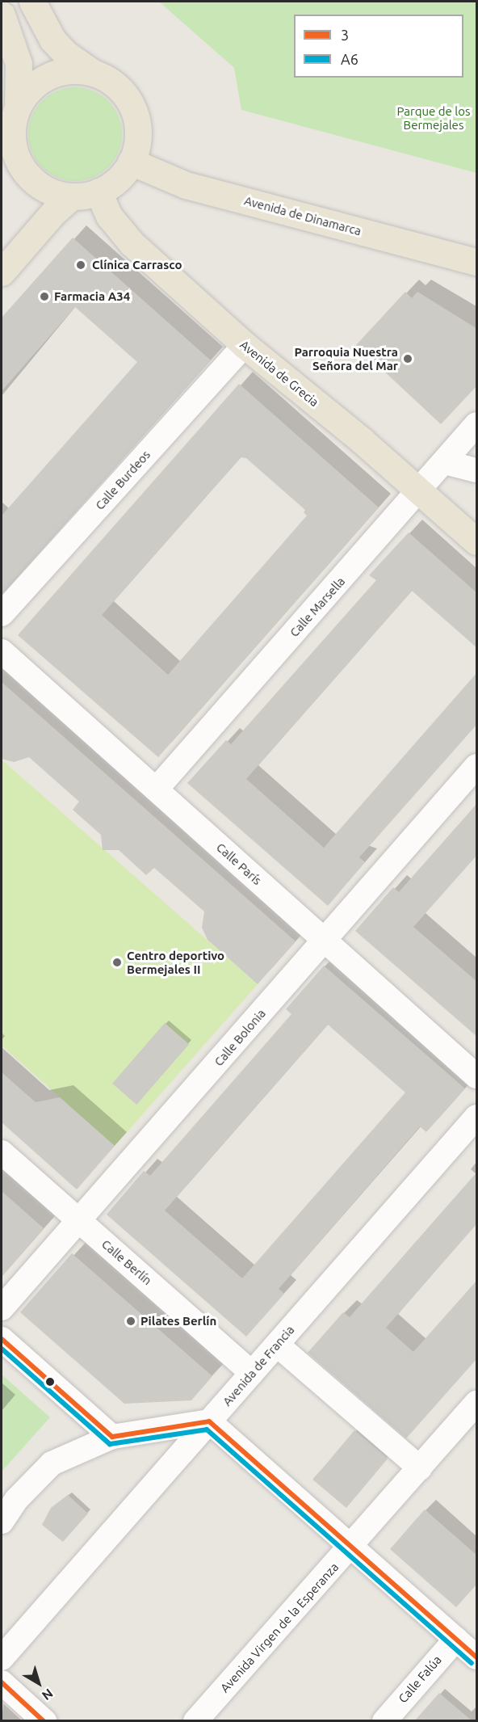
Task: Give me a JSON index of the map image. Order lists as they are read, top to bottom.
{
  "streets": {
    "main road": ["Avenida de Dinamarca", "Avenida de Grecia"],
    "street": [
      "Calle Burdeos",
      "Calle Marsella",
      "Calle París",
      "Calle Bolonia",
      "Calle Berlín",
      "Avenida de Francia",
      "Avenida Virgen de la Esperanza",
      "Calle Falúa"
    ]
  },
  "crossings": [
    ["Avenida de Dinamarca", "Avenida de Grecia"],
    ["Avenida de Grecia", "Calle Burdeos"],
    ["Avenida de Grecia", "Calle Marsella"],
    ["Calle Marsella", "Calle París"],
    ["Calle París", "Calle Bolonia"],
    ["Calle Bolonia", "Calle Berlín"],
    ["Calle Berlín", "Avenida de Francia"]
  ],
  "parks": ["Parque de los Bermejales"],
  "places": [
    "Clínica Carrasco",
    "Farmacia A34",
    "Parroquia Nuestra Señora del Mar",
    "Centro deportivo Bermejales II",
    "Pilates Berlín"
  ],
  "lines": ["transit line 3", "transit line A6"],
  "legend": ["3", "A6"],
  "north": "bottom right"
}
